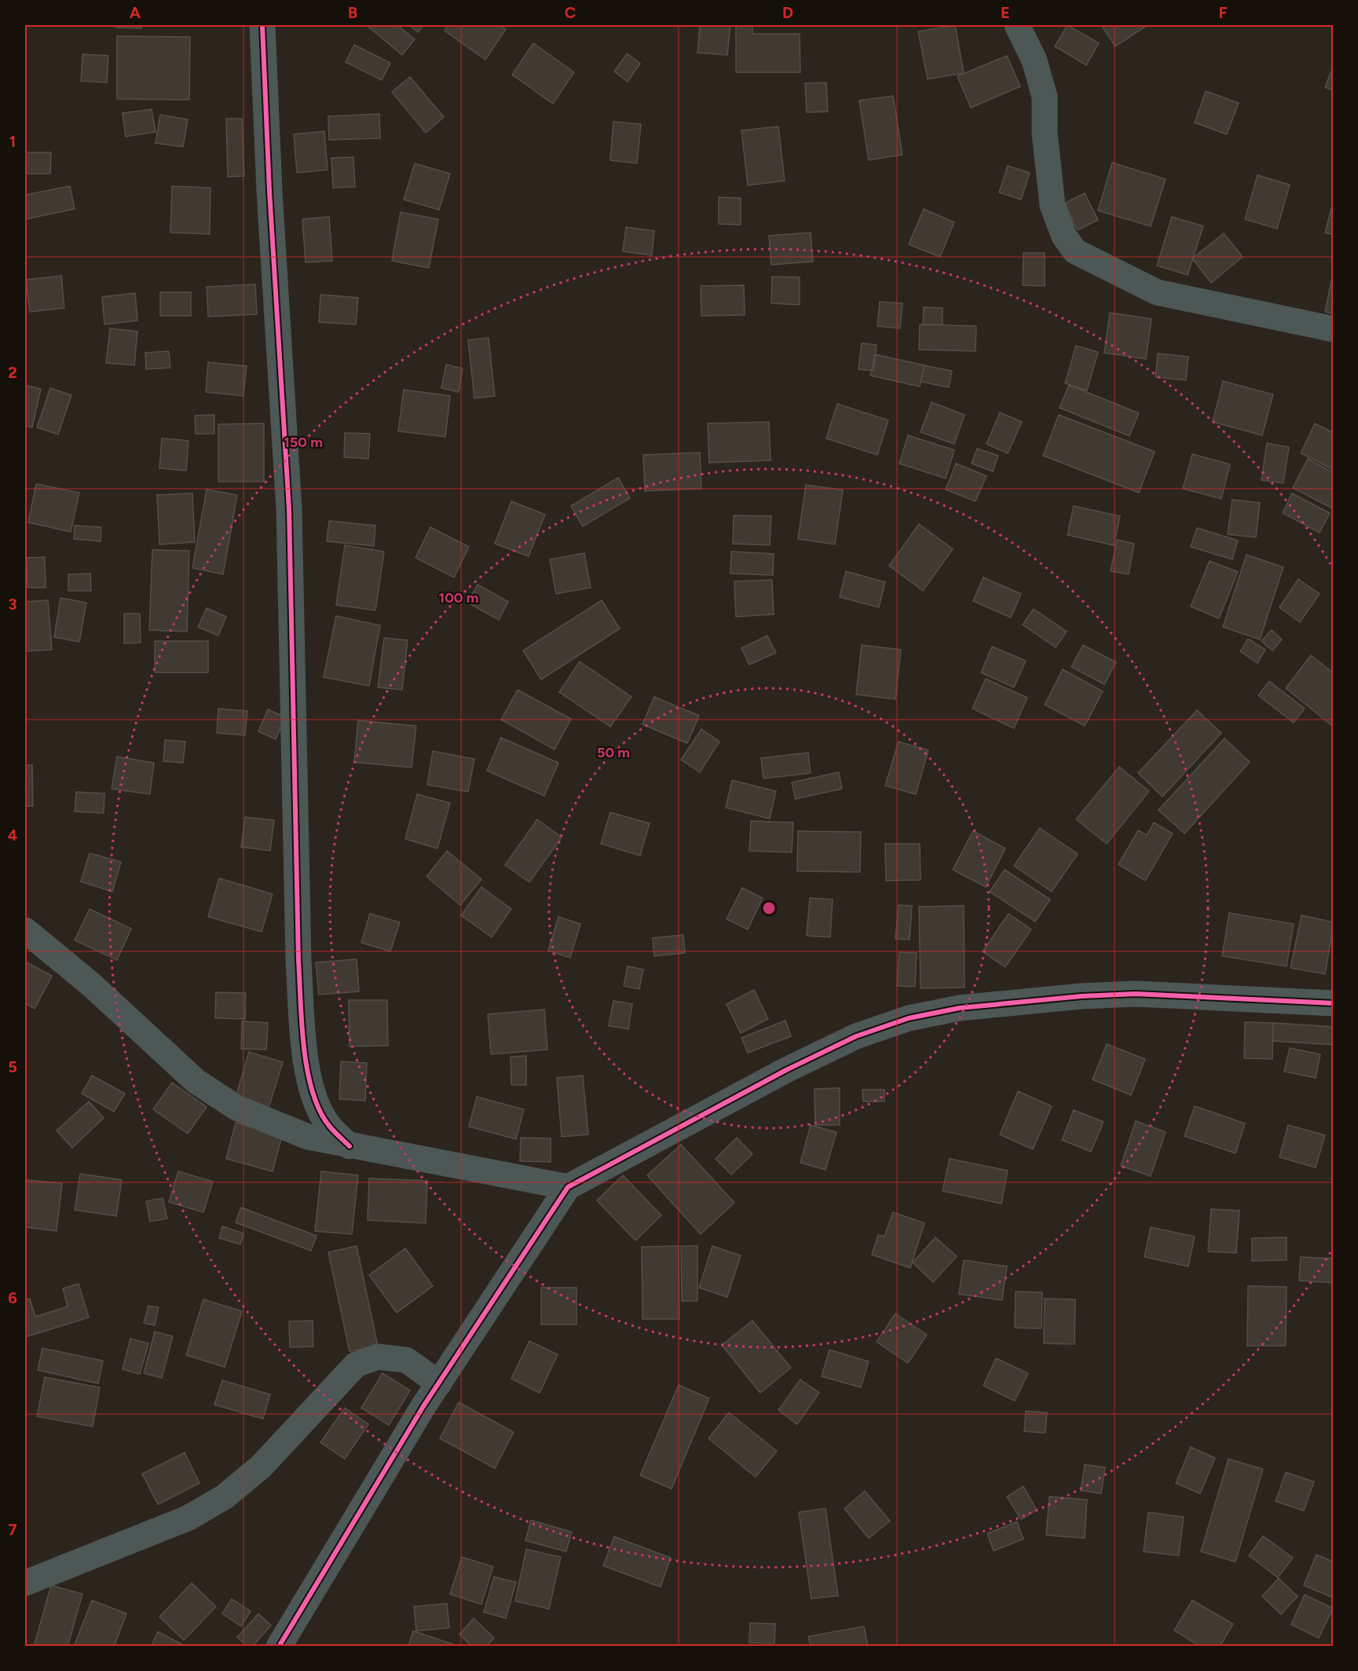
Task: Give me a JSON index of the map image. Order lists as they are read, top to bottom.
{
  "grid": {
    "columns": [
      "A",
      "B",
      "C",
      "D",
      "E",
      "F"
    ],
    "rows": [
      "1",
      "2",
      "3",
      "4",
      "5",
      "6",
      "7"
    ]
  },
  "rings": ["150 m", "100 m", "50 m"]
}
